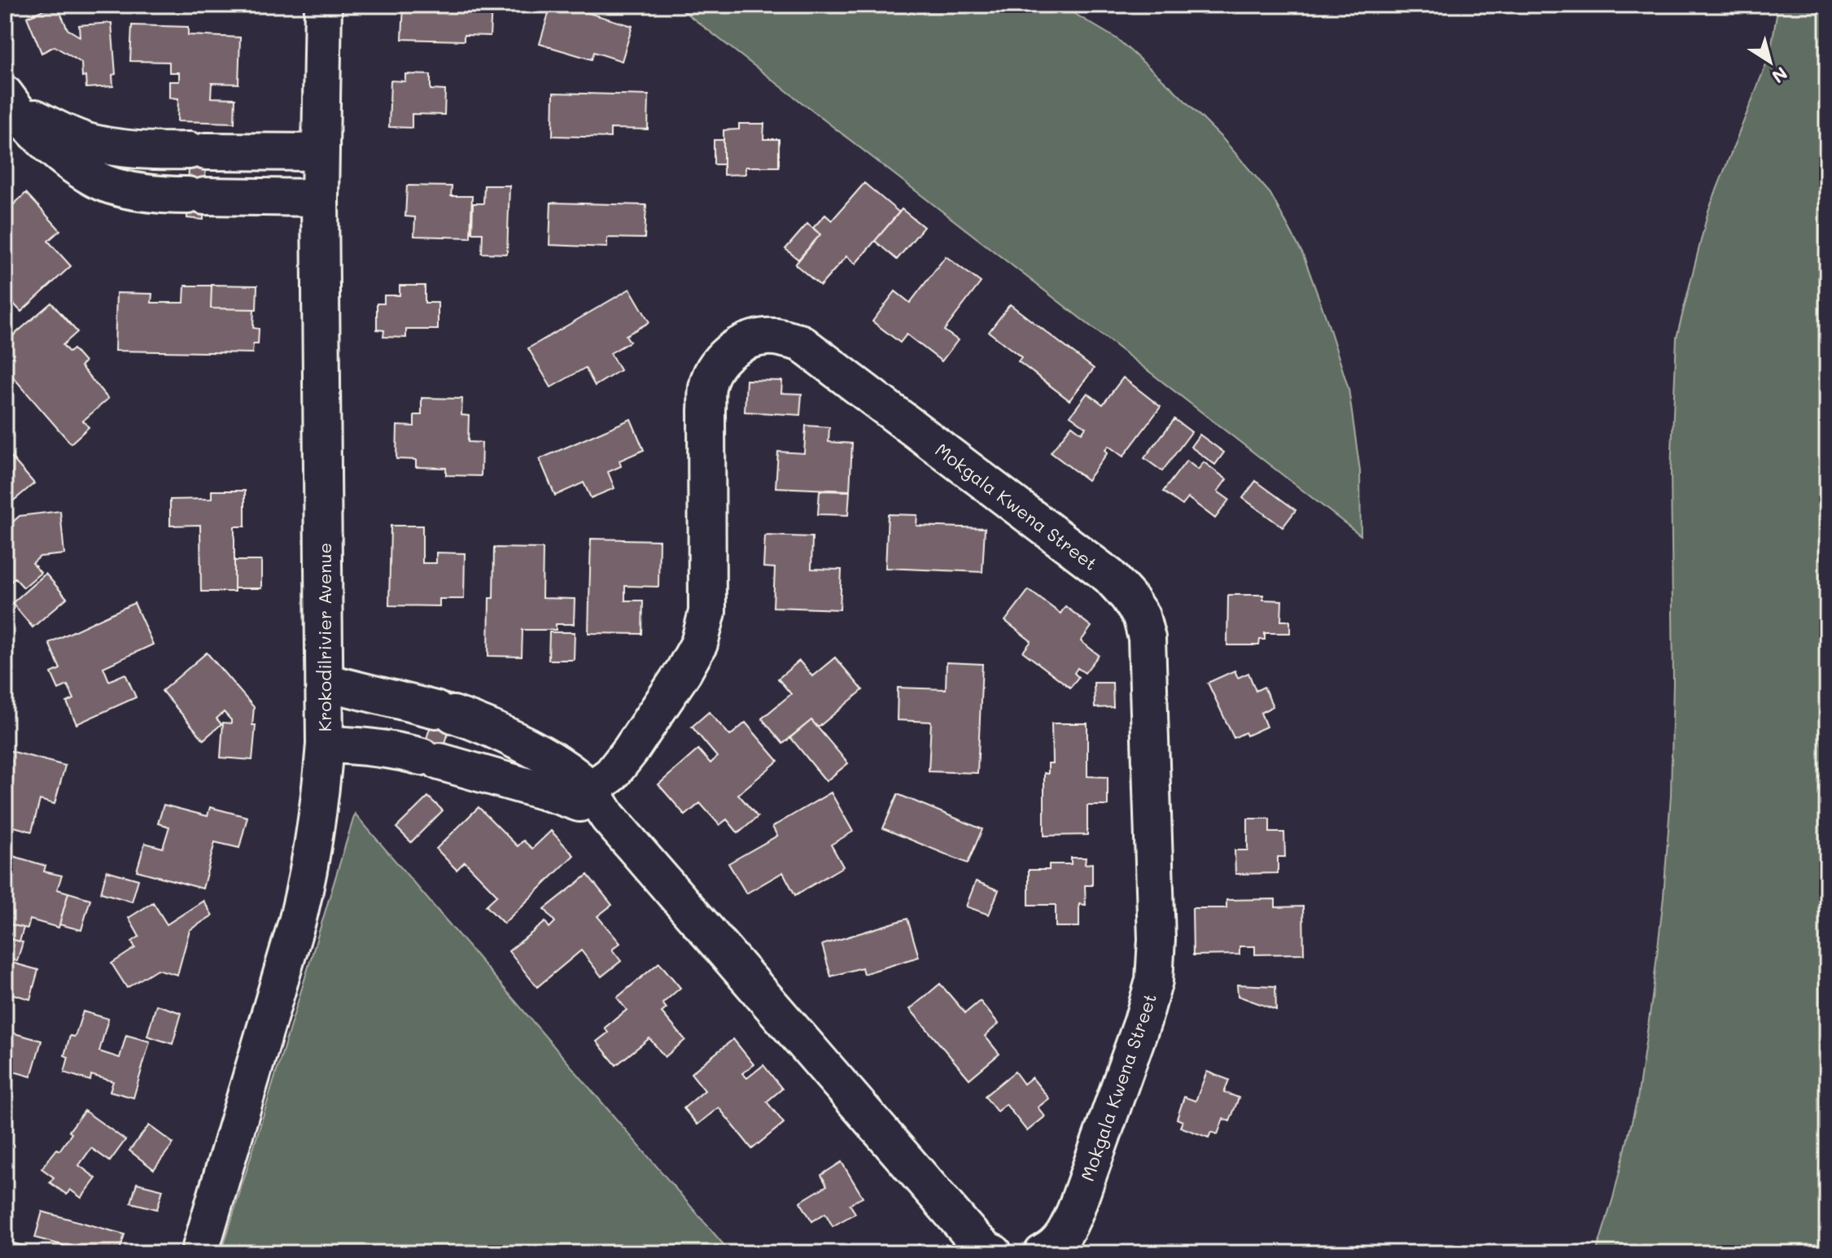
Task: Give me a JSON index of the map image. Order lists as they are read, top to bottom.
{
  "streets": {
    "street": ["Mokgala Kwena Street", "Krokodilrivier Avenue"]
  },
  "north": "bottom right"
}
